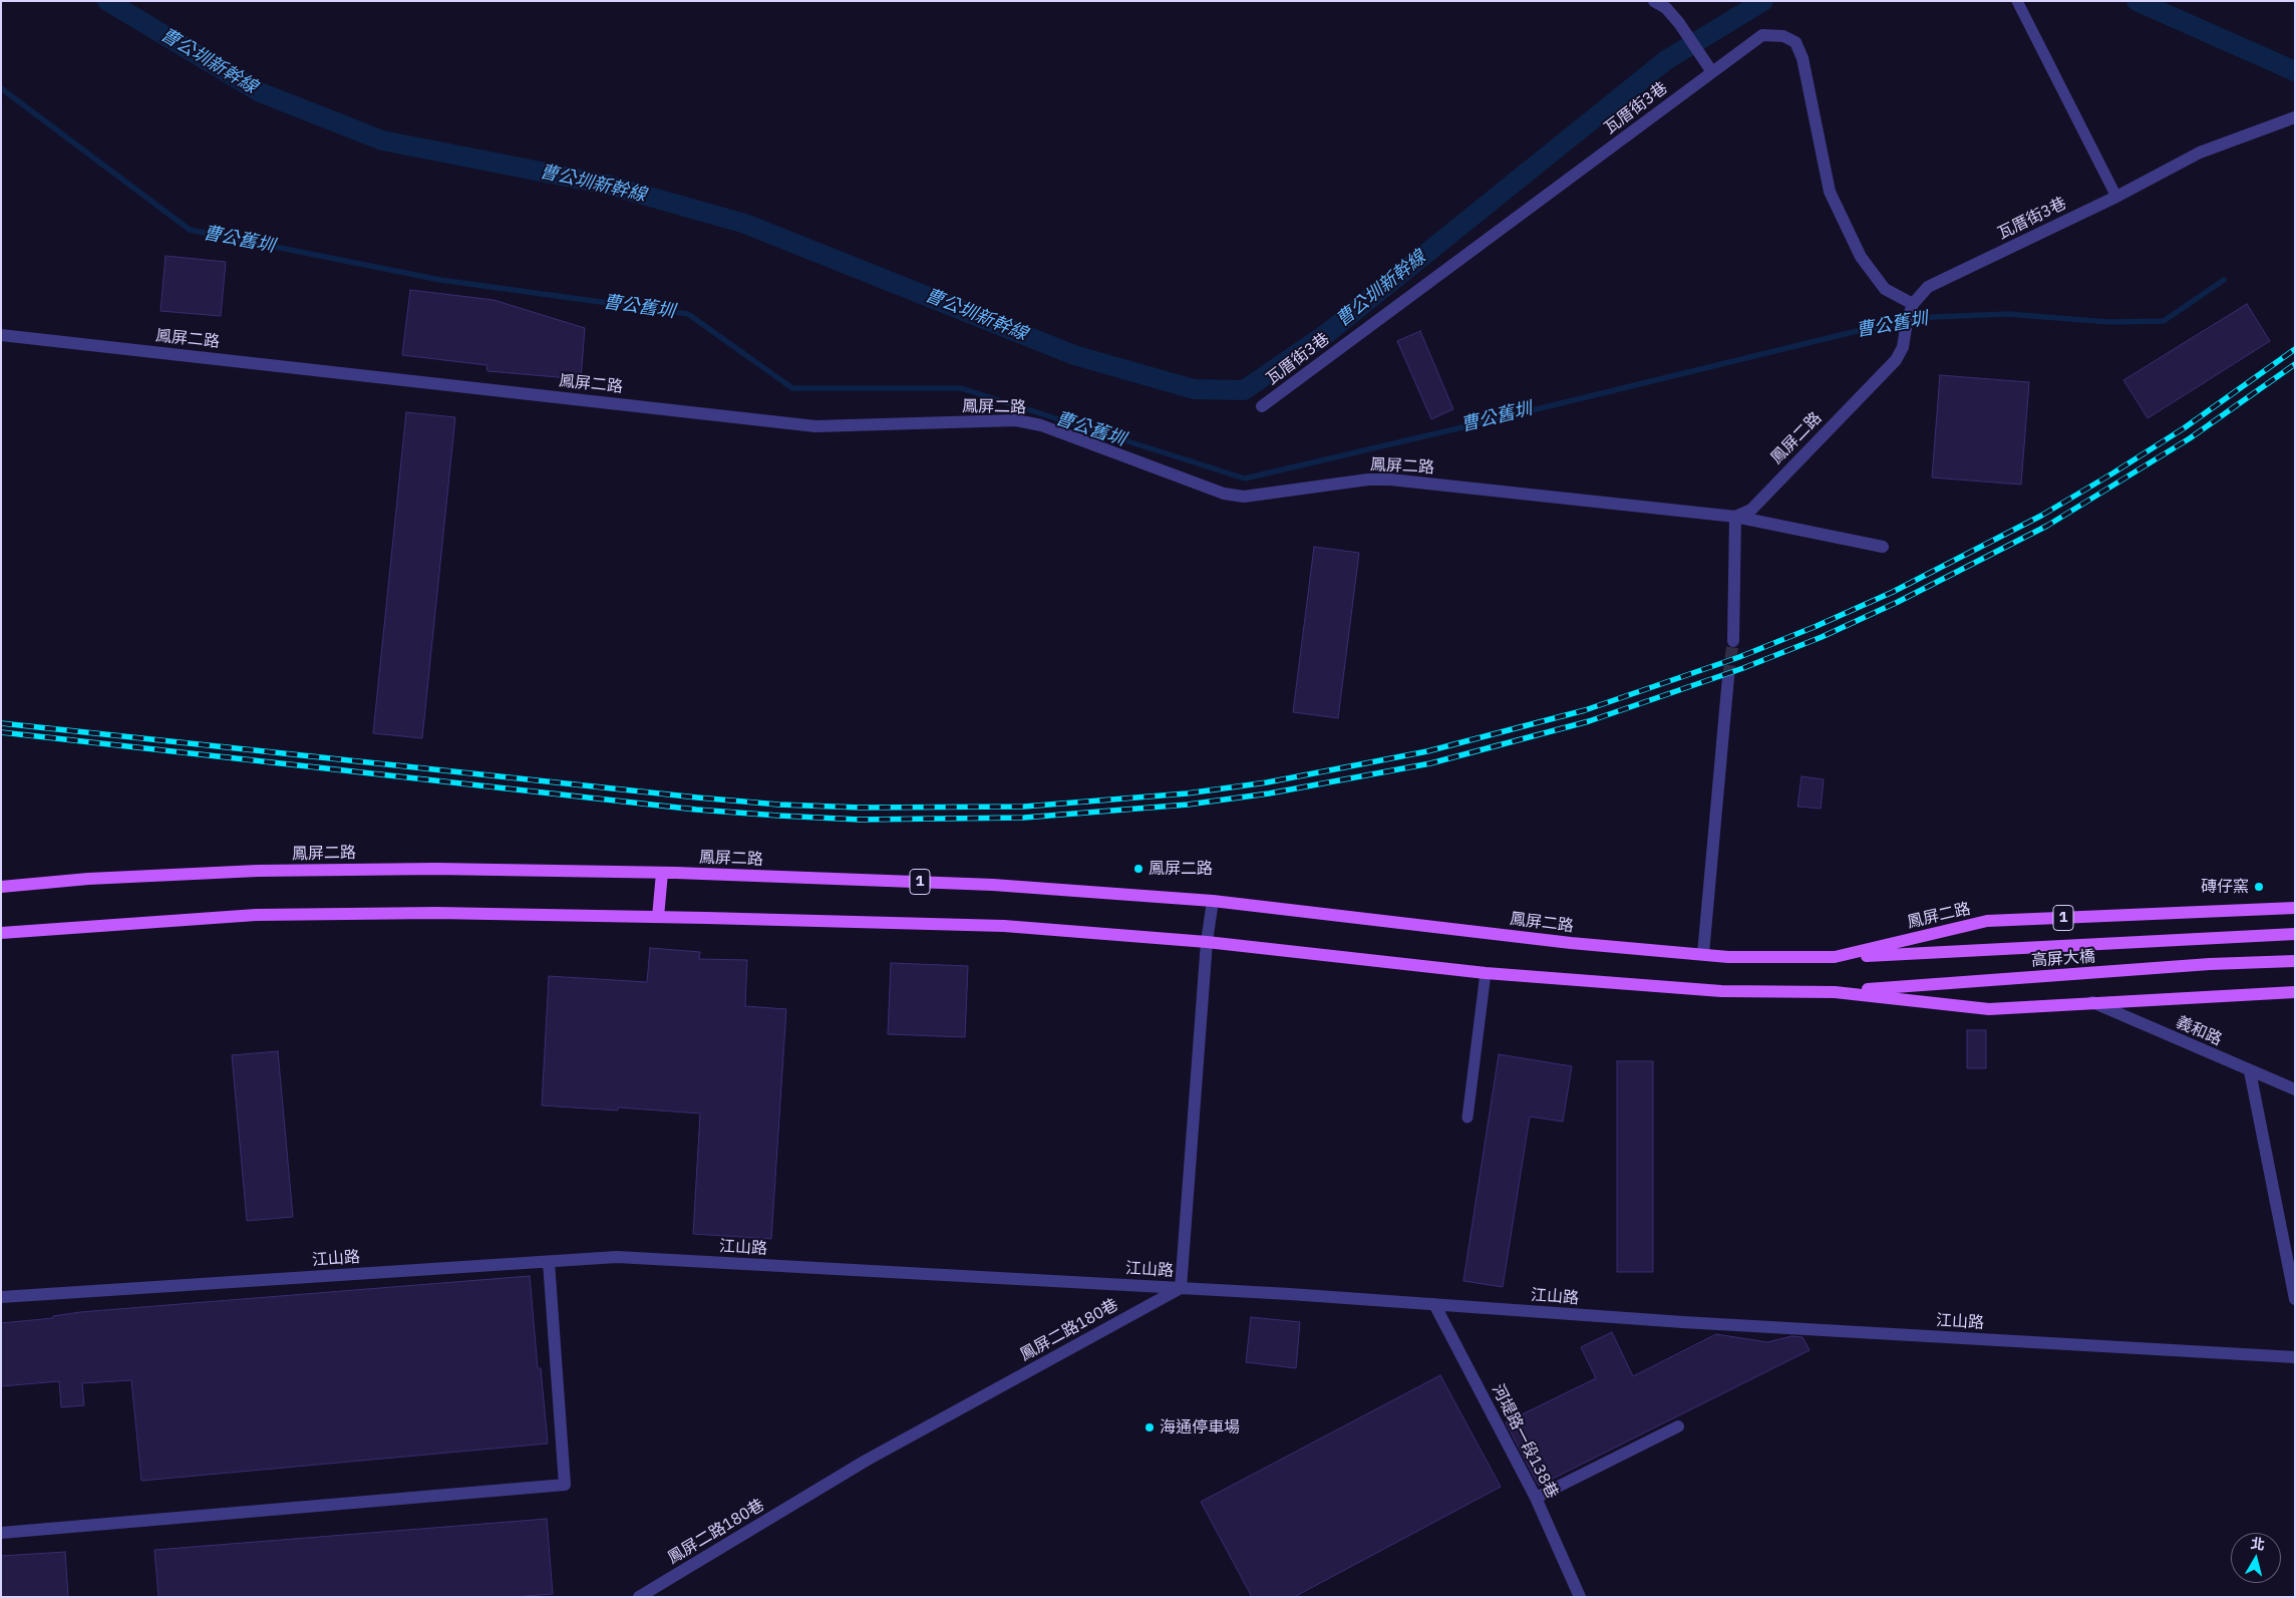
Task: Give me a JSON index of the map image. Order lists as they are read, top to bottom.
{
  "streets": {
    "main road": ["鳳屏二路", "1", "高屏大橋"],
    "street": [
      "瓦厝街3巷",
      "義和路",
      "江山路",
      "鳳屏二路180巷",
      "河堤路一段138巷"
    ]
  },
  "crossings": [
    ["瓦厝街3巷", "鳳屏二路"],
    ["鳳屏二路", "高屏大橋"],
    ["江山路", "鳳屏二路180巷"],
    ["江山路", "河堤路一段138巷"]
  ],
  "water": ["曹公圳新幹線", "曹公舊圳"],
  "places": ["鳳屏二路", "磚仔窯", "海通停車場"],
  "north": "top"
}
